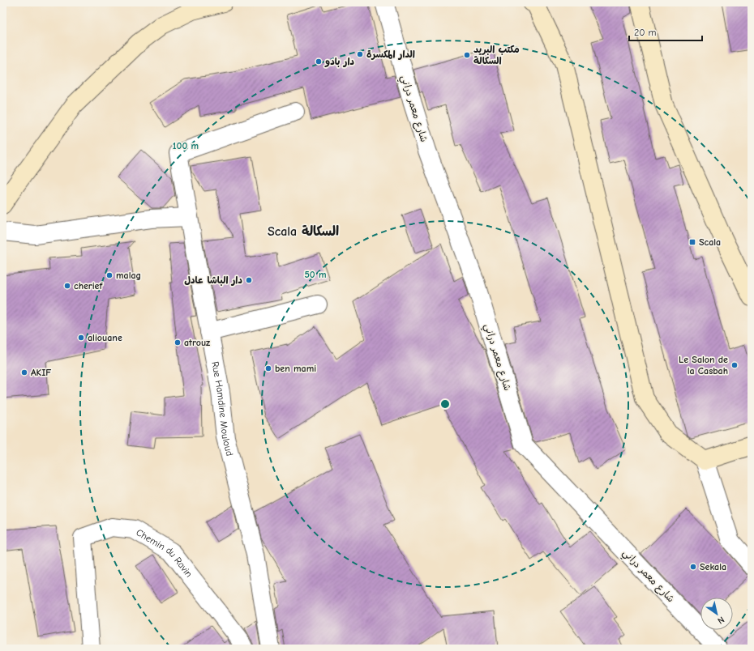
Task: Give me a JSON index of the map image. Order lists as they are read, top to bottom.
{
  "streets": {
    "street": ["شارع معمر دراني", "Rue Hamdine Mouloud", "Chemin du Ravin"]
  },
  "districts": ["Scala السكالة"],
  "places": {
    "other": [
      "الدار المكسرة",
      "مكتب البريد السكالة",
      "دار بادو",
      "malag",
      "دار الباشا عادل",
      "cherief",
      "aliouane",
      "atrouz",
      "Le Salon de la Casbah",
      "ben mami",
      "AKIF",
      "Sekala"
    ],
    "transit": ["Scala"]
  },
  "scale_bar": "20 m",
  "north": "bottom right",
  "rings": ["100 m", "50 m"]
}
